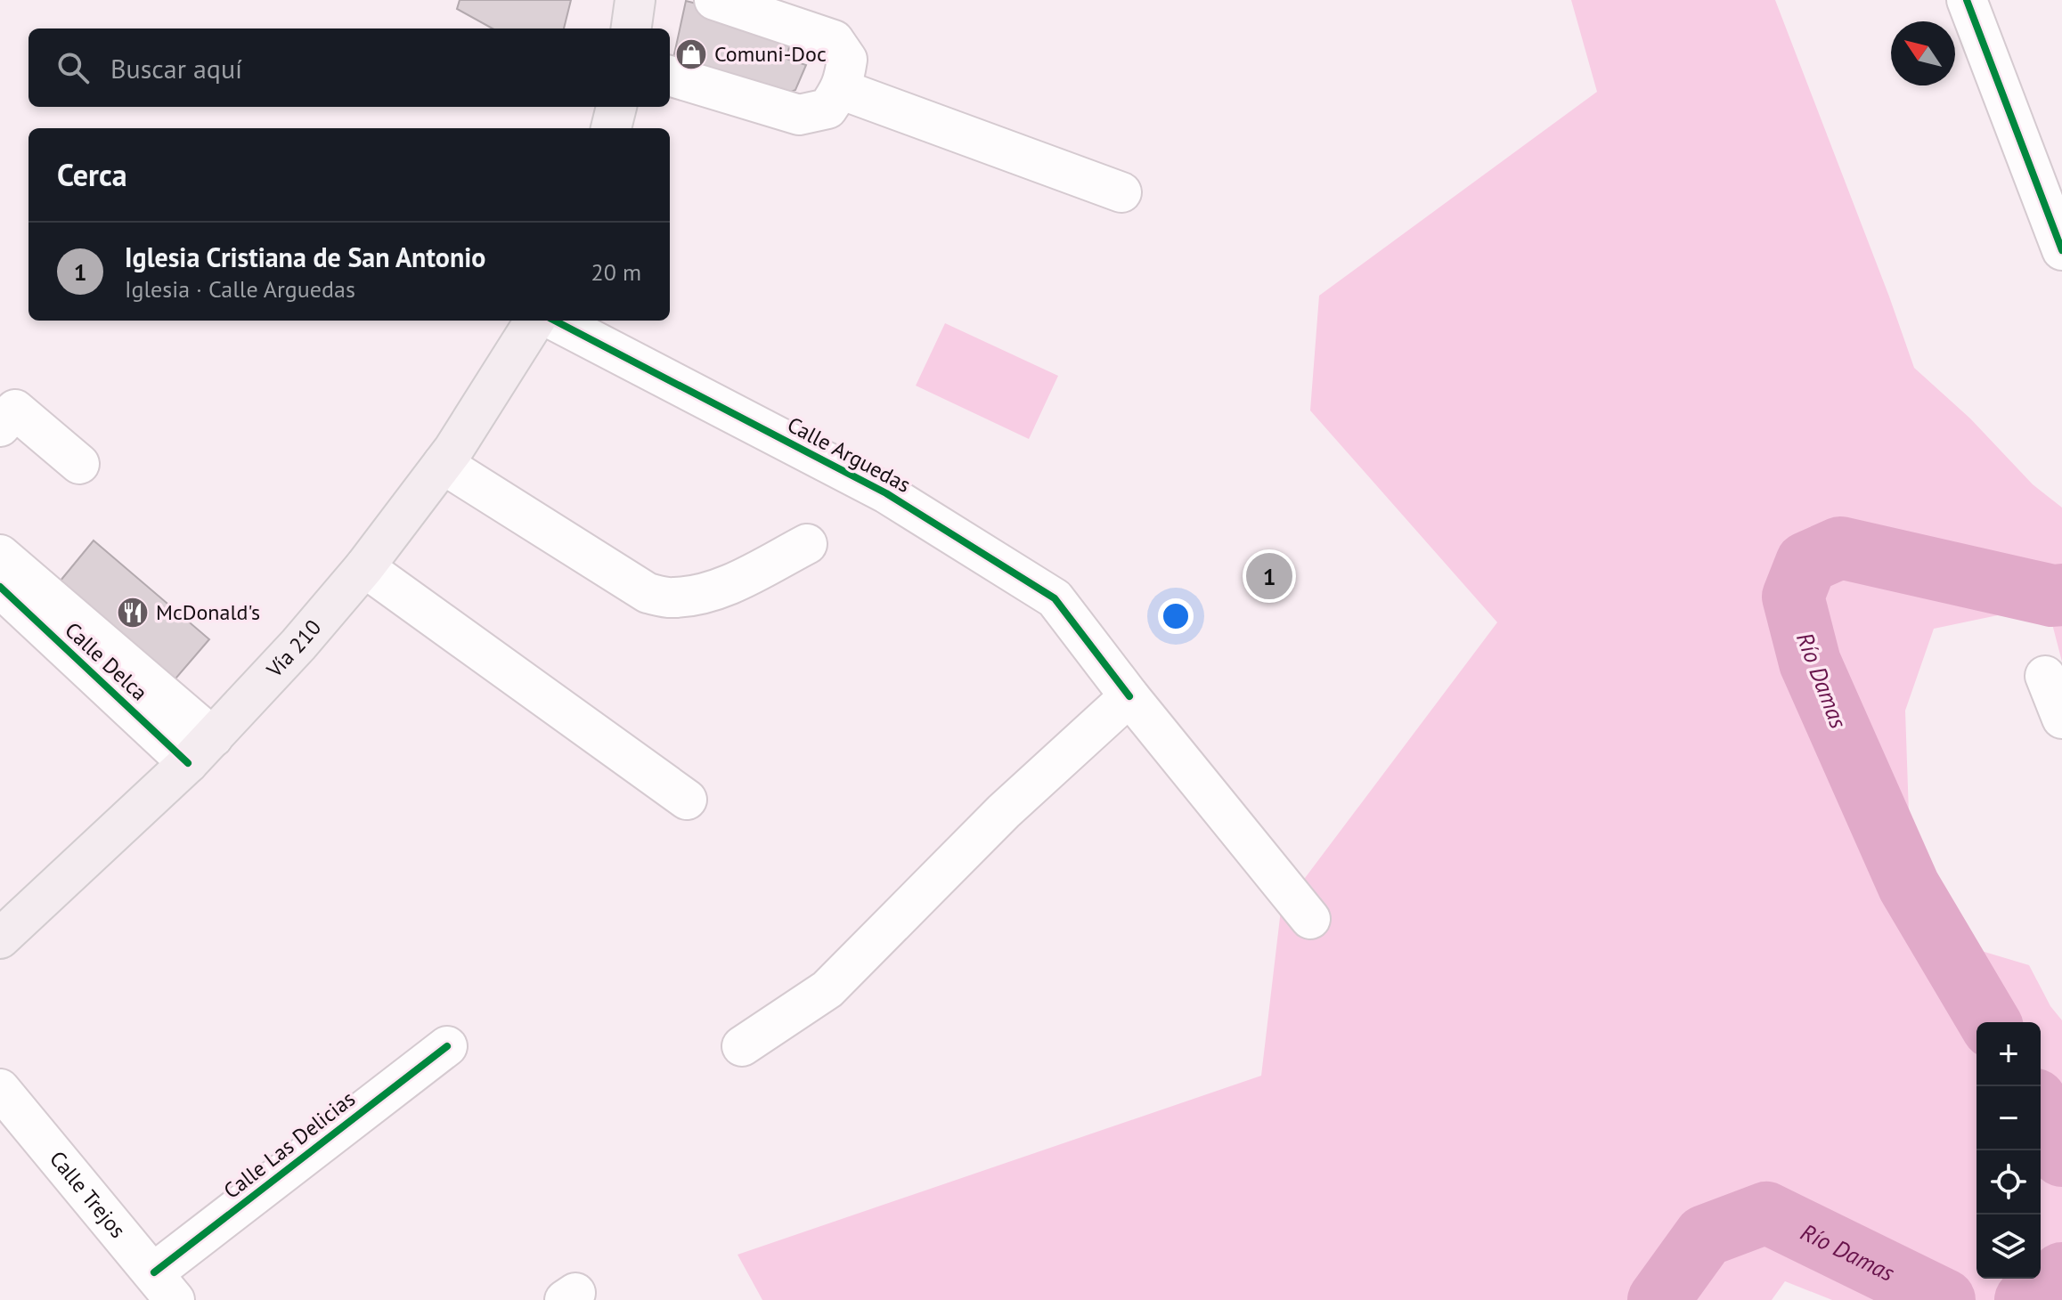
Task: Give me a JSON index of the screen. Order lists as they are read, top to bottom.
{
  "streets": {
    "main road": ["Vía 210"],
    "street": [
      "Calle Arguedas",
      "Calle Delca",
      "Calle Las Delicias",
      "Calle Trejos"
    ]
  },
  "crossings": [
    ["Vía 210", "Calle Delca"],
    ["Calle Las Delicias", "Calle Trejos"]
  ],
  "water": ["Río Damas"],
  "places": {
    "shop": ["Comuni-Doc"],
    "restaurant": ["McDonald's"]
  },
  "north": "top left",
  "page": {
    "search": "Buscar aquí",
    "heading": "Cerca",
    "list": [
      {
        "mark": "1",
        "name": "Iglesia Cristiana de San Antonio",
        "note": "Iglesia · Calle Arguedas",
        "value": "20 m"
      }
    ],
    "pins": "1",
    "map_buttons": ["+", "−"]
  }
}
